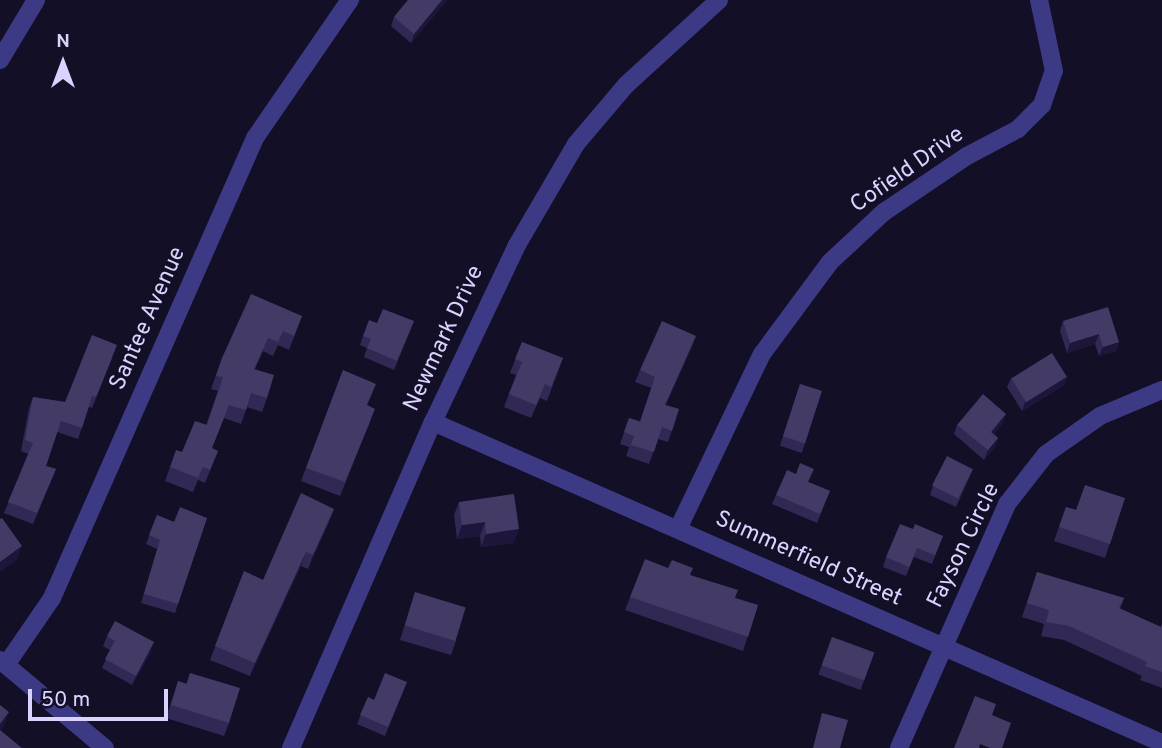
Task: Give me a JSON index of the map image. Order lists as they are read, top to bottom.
{
  "streets": {
    "street": [
      "Cofield Drive",
      "Santee Avenue",
      "Newmark Drive",
      "Fayson Circle",
      "Summerfield Street"
    ]
  },
  "crossings": [
    ["Cofield Drive", "Summerfield Street"],
    ["Newmark Drive", "Summerfield Street"],
    ["Fayson Circle", "Summerfield Street"]
  ],
  "scale_bar": "50 m",
  "north": "top"
}
